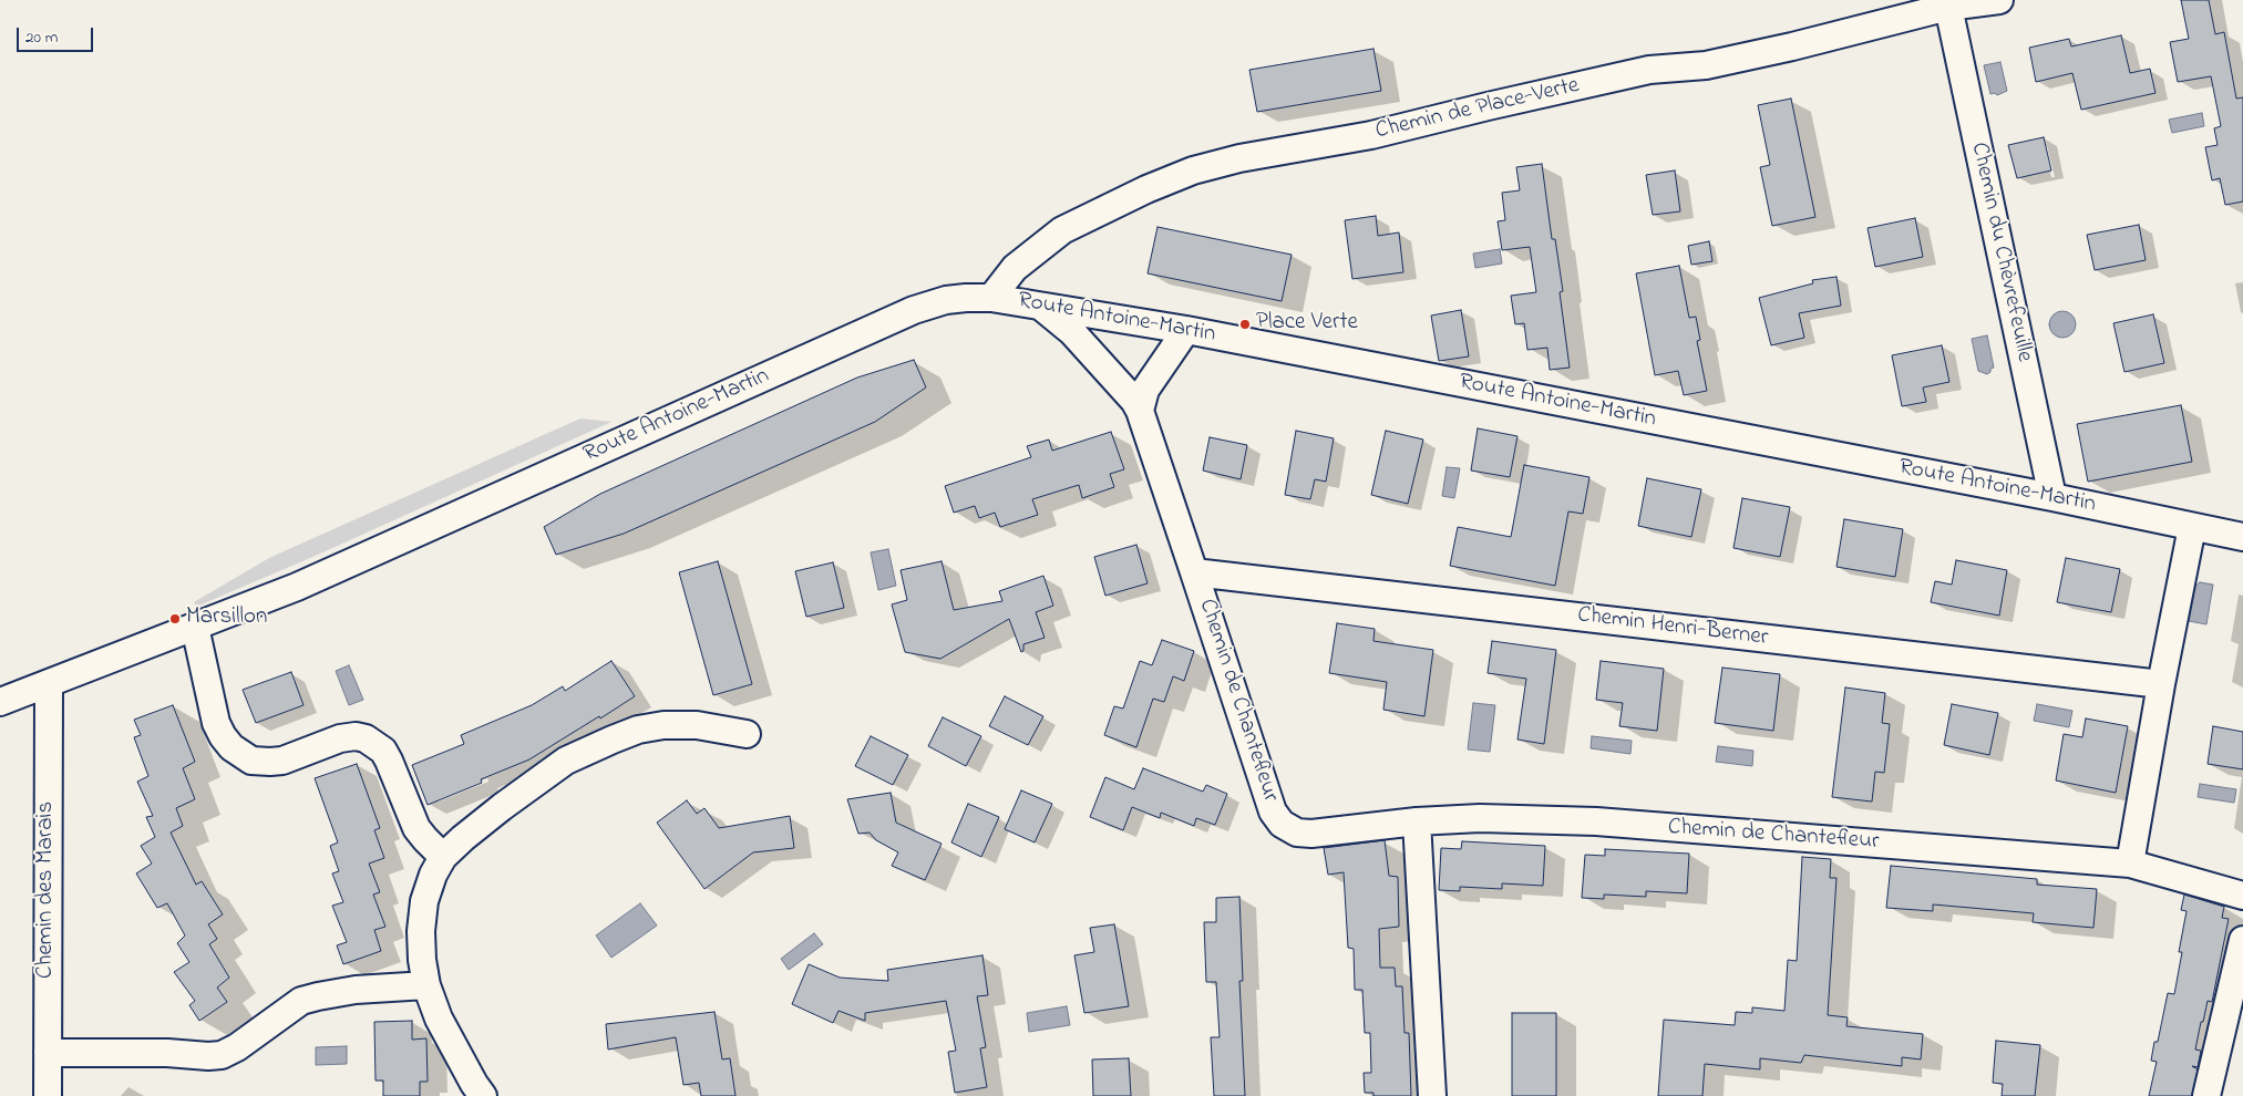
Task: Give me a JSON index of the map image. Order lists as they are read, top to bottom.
{
  "streets": {
    "street": [
      "Chemin de Place-Verte",
      "Chemin du Chèvrefeuille",
      "Route Antoine-Martin",
      "Chemin Henri-Berner",
      "Chemin de Chantefleur",
      "Chemin des Marais"
    ]
  },
  "crossings": [
    ["Chemin de Place-Verte", "Chemin du Chèvrefeuille"],
    ["Chemin de Place-Verte", "Route Antoine-Martin"],
    ["Chemin du Chèvrefeuille", "Route Antoine-Martin"],
    ["Route Antoine-Martin", "Chemin des Marais"],
    ["Chemin Henri-Berner", "Chemin de Chantefleur"]
  ],
  "places": ["Place Verte", "Marsillon"],
  "scale_bar": "20 m"
}
